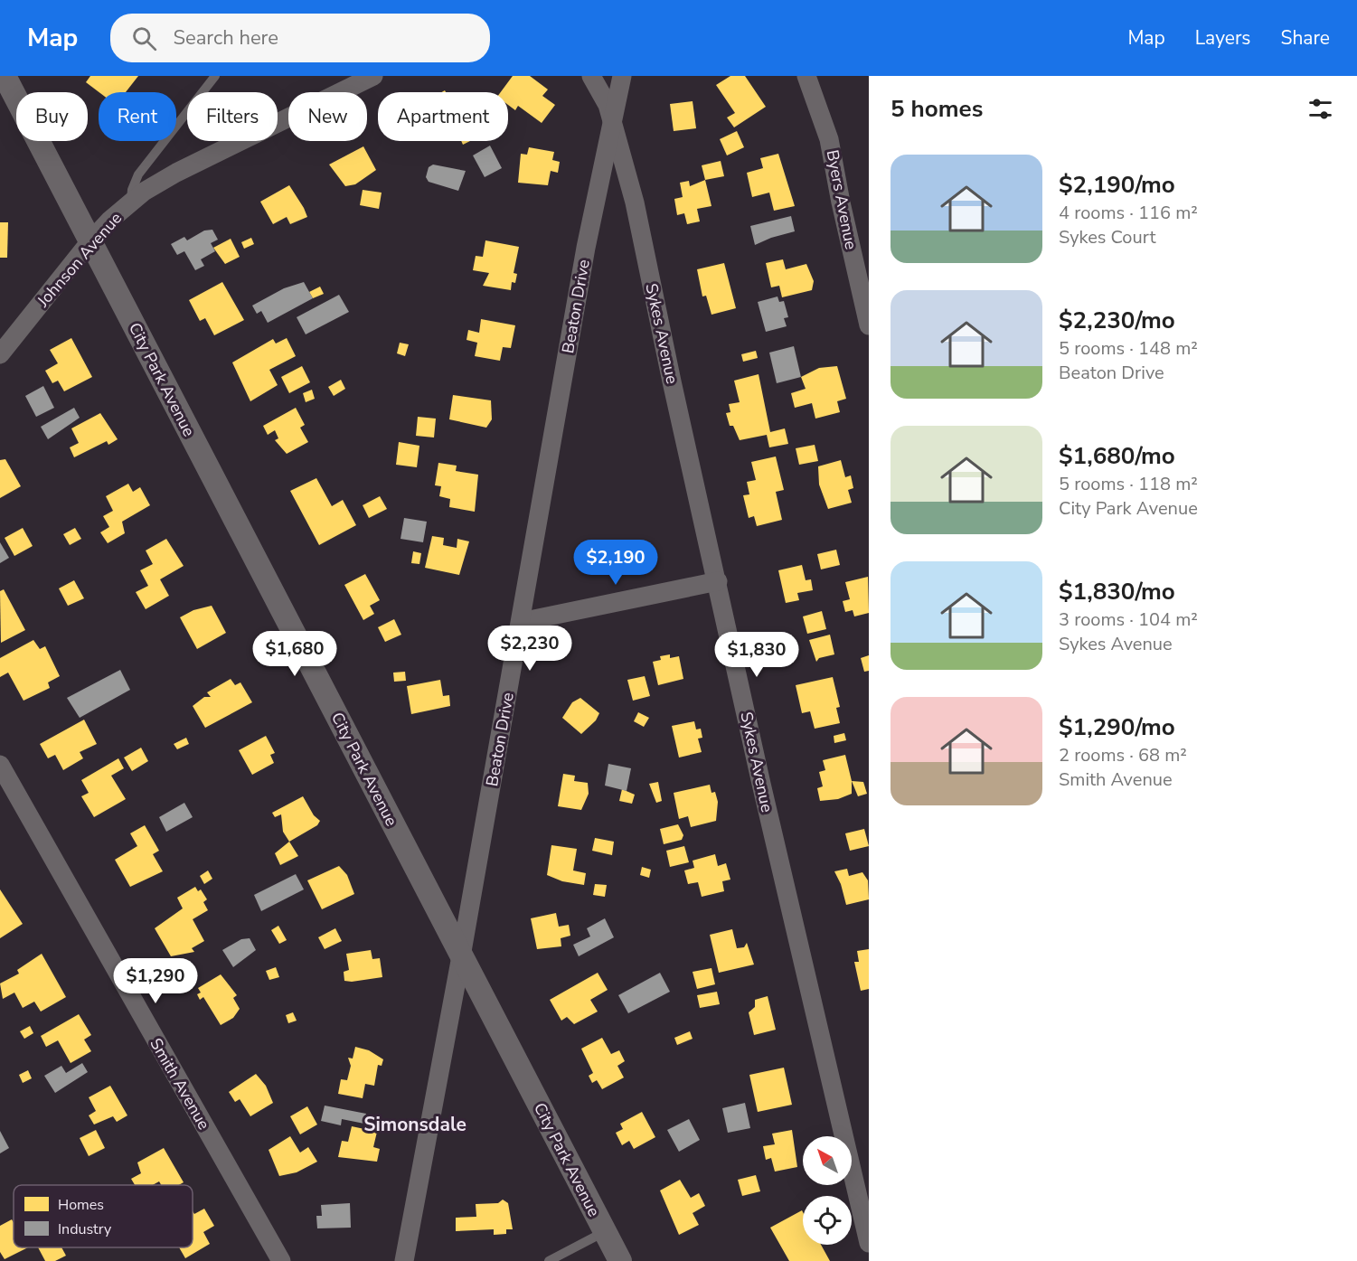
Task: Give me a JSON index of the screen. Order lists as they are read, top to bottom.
{
  "streets": {
    "street": [
      "Byers Avenue",
      "Johnson Avenue",
      "Beaton Drive",
      "Sykes Avenue",
      "City Park Avenue",
      "Smith Avenue"
    ]
  },
  "crossings": [
    ["Johnson Avenue", "City Park Avenue"],
    ["Beaton Drive", "Sykes Avenue"],
    ["Beaton Drive", "City Park Avenue"]
  ],
  "districts": ["Simonsdale"],
  "legend": ["Homes", "Industry"],
  "north": "top left",
  "page": {
    "header": "Map",
    "search": "Search here",
    "nav": ["Map", "Layers", "Share"],
    "heading": "5 homes",
    "chip": [
      "Buy",
      "Rent",
      "Filters",
      "New",
      "Apartment"
    ],
    "list": [
      {
        "name": "$2,190/mo",
        "note": "4 rooms · 116 m² · Sykes Court"
      },
      {
        "name": "$2,230/mo",
        "note": "5 rooms · 148 m² · Beaton Drive"
      },
      {
        "name": "$1,680/mo",
        "note": "5 rooms · 118 m² · City Park Avenue"
      },
      {
        "name": "$1,830/mo",
        "note": "3 rooms · 104 m² · Sykes Avenue"
      },
      {
        "name": "$1,290/mo",
        "note": "2 rooms · 68 m² · Smith Avenue"
      }
    ],
    "price": [
      "$2,190",
      "$2,230",
      "$1,680",
      "$1,830",
      "$1,290"
    ]
  }
}
